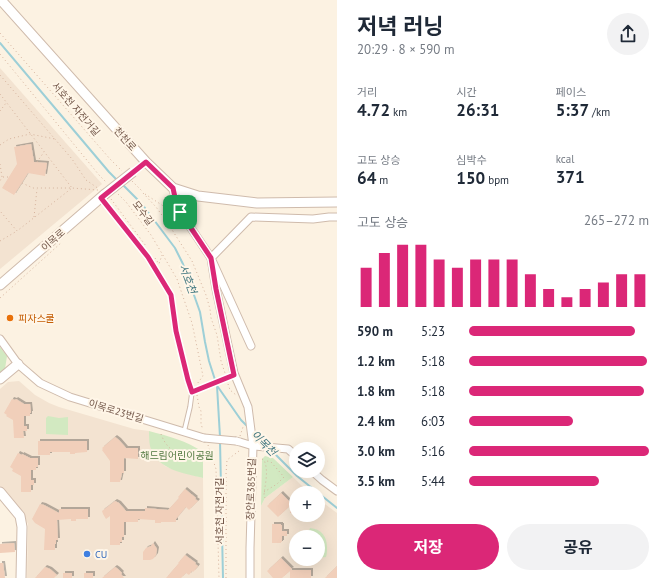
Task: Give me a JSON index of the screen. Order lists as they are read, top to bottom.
{
  "streets": {
    "street": [
      "천천로",
      "이목로",
      "이목로23번길",
      "장안로385번길"
    ],
    "path": ["서호천 자전거길", "모수길"]
  },
  "crossings": [
    ["서호천 자전거길", "이목로23번길"],
    ["천천로", "이목로"],
    ["모수길", "이목로"],
    ["이목로23번길", "장안로385번길"]
  ],
  "water": ["서호천", "이목천"],
  "parks": ["해드림어린이공원"],
  "places": ["피자스쿨", "CU"],
  "page": {
    "heading": ["저녁 러닝", "20:29 · 8 × 590 m"],
    "stats": [
      ["거리", "4.72 km"],
      ["시간", "26:31"],
      ["페이스", "5:37 /km"],
      ["고도 상승", "64 m"],
      ["심박수", "150 bpm"],
      ["kcal", "371"]
    ],
    "chart": ["고도 상승", "265–272 m"],
    "list": [
      {
        "name": "590 m",
        "note": "5:23"
      },
      {
        "name": "1.2 km",
        "note": "5:18"
      },
      {
        "name": "1.8 km",
        "note": "5:18"
      },
      {
        "name": "2.4 km",
        "note": "6:03"
      },
      {
        "name": "3.0 km",
        "note": "5:16"
      },
      {
        "name": "3.5 km",
        "note": "5:44"
      }
    ],
    "map_buttons": ["+", "−"],
    "buttons": ["저장", "공유"]
  }
}
